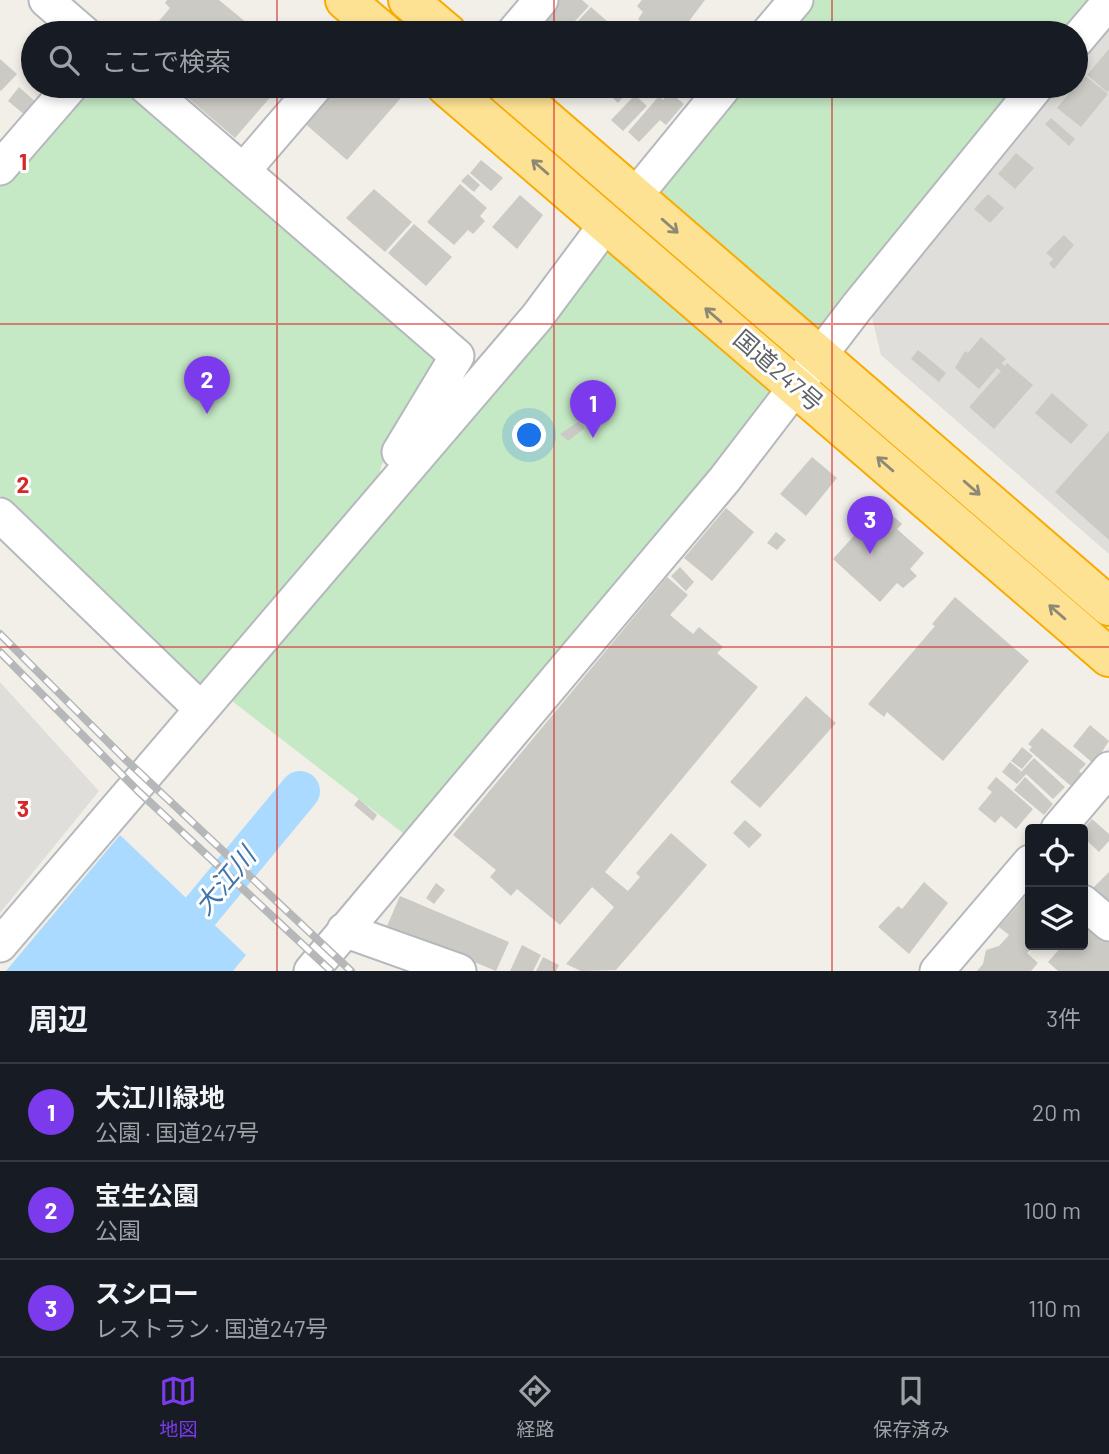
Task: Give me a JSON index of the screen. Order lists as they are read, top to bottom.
{
  "streets": {
    "highway": ["国道247号"]
  },
  "water": ["大江川"],
  "page": {
    "search": "ここで検索",
    "pins": ["2", "1", "3"],
    "heading": ["周辺", "3件"],
    "list": [
      {
        "mark": "1",
        "name": "大江川緑地",
        "note": "公園 · 国道247号",
        "value": "20 m"
      },
      {
        "mark": "2",
        "name": "宝生公園",
        "note": "公園",
        "value": "100 m"
      },
      {
        "mark": "3",
        "name": "スシロー",
        "note": "レストラン · 国道247号",
        "value": "110 m"
      }
    ],
    "nav": ["地図", "経路", "保存済み"]
  },
  "grid": {
    "rows": ["1", "2", "3"]
  }
}
